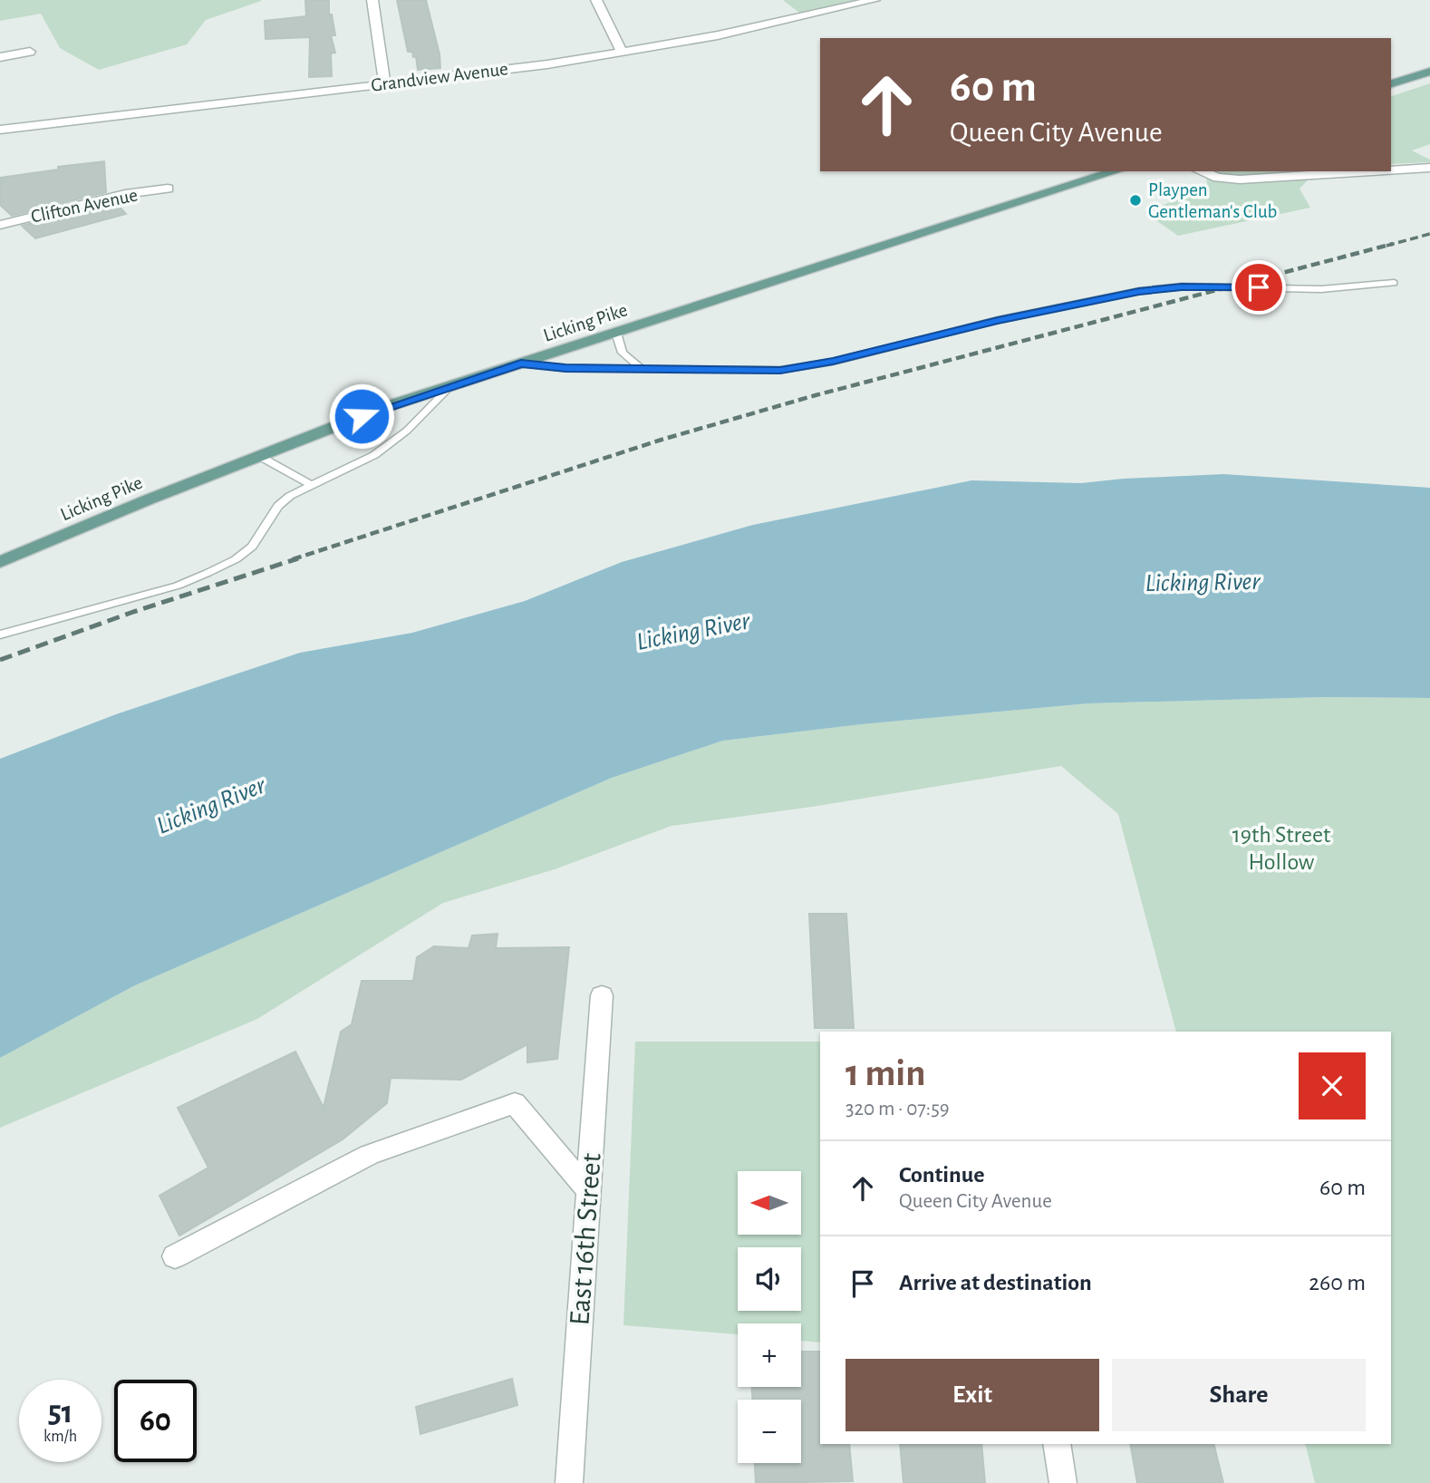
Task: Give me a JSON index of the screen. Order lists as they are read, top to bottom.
{
  "streets": {
    "main road": ["Licking Pike"],
    "street": ["Grandview Avenue", "Clifton Avenue", "East 16th Street"]
  },
  "water": ["Licking River"],
  "parks": ["19th Street Hollow"],
  "places": ["Playpen Gentleman's Club"],
  "north": "left",
  "page": {
    "turn": ["60 m", "Queen City Avenue"],
    "heading": ["1 min", "320 m · 07:59"],
    "list": [
      {
        "name": "Continue",
        "note": "Queen City Avenue",
        "value": "60 m"
      },
      {
        "name": "Arrive at destination",
        "value": "260 m"
      }
    ],
    "map_buttons": ["+", "−"],
    "buttons": ["Exit", "Share"],
    "speed": "51 km/h",
    "limit": "60"
  }
}
